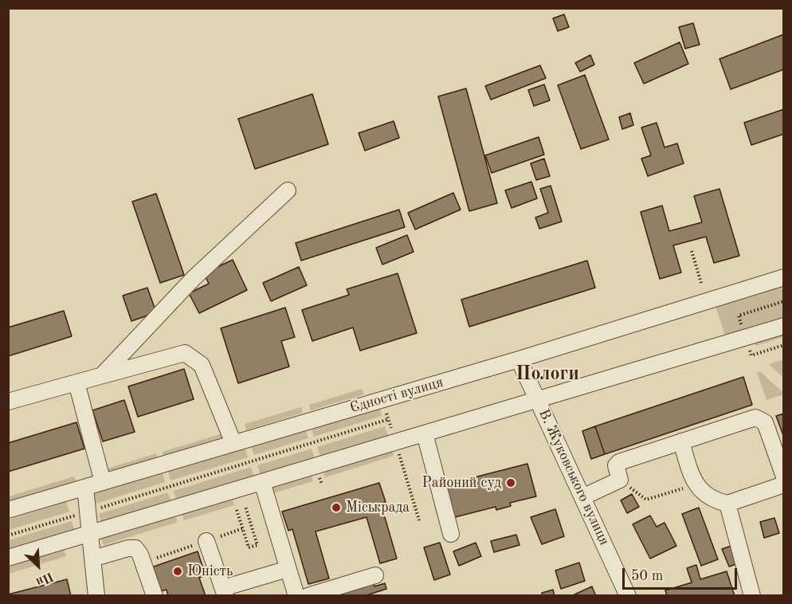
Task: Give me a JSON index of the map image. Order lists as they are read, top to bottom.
{
  "streets": {
    "street": ["Єдності вулиця", "В. Жуковського вулиця"]
  },
  "crossings": [
    ["Єдності вулиця", "В. Жуковського вулиця"]
  ],
  "districts": ["Пологи"],
  "places": ["Районий суд", "Міськрада", "Юність"],
  "scale_bar": "50 m",
  "north": "bottom right"
}
